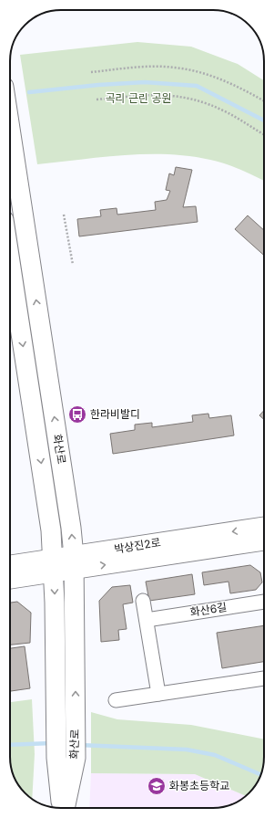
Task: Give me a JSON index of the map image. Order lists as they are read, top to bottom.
{
  "streets": {
    "street": ["화산로", "박상진2로", "화산6길"]
  },
  "crossings": [
    ["화산로", "박상진2로"]
  ],
  "parks": ["곡리 근린 공원"],
  "places": {
    "bus stop": ["한라비발디"],
    "school or university": ["화봉초등학교"]
  }
}
